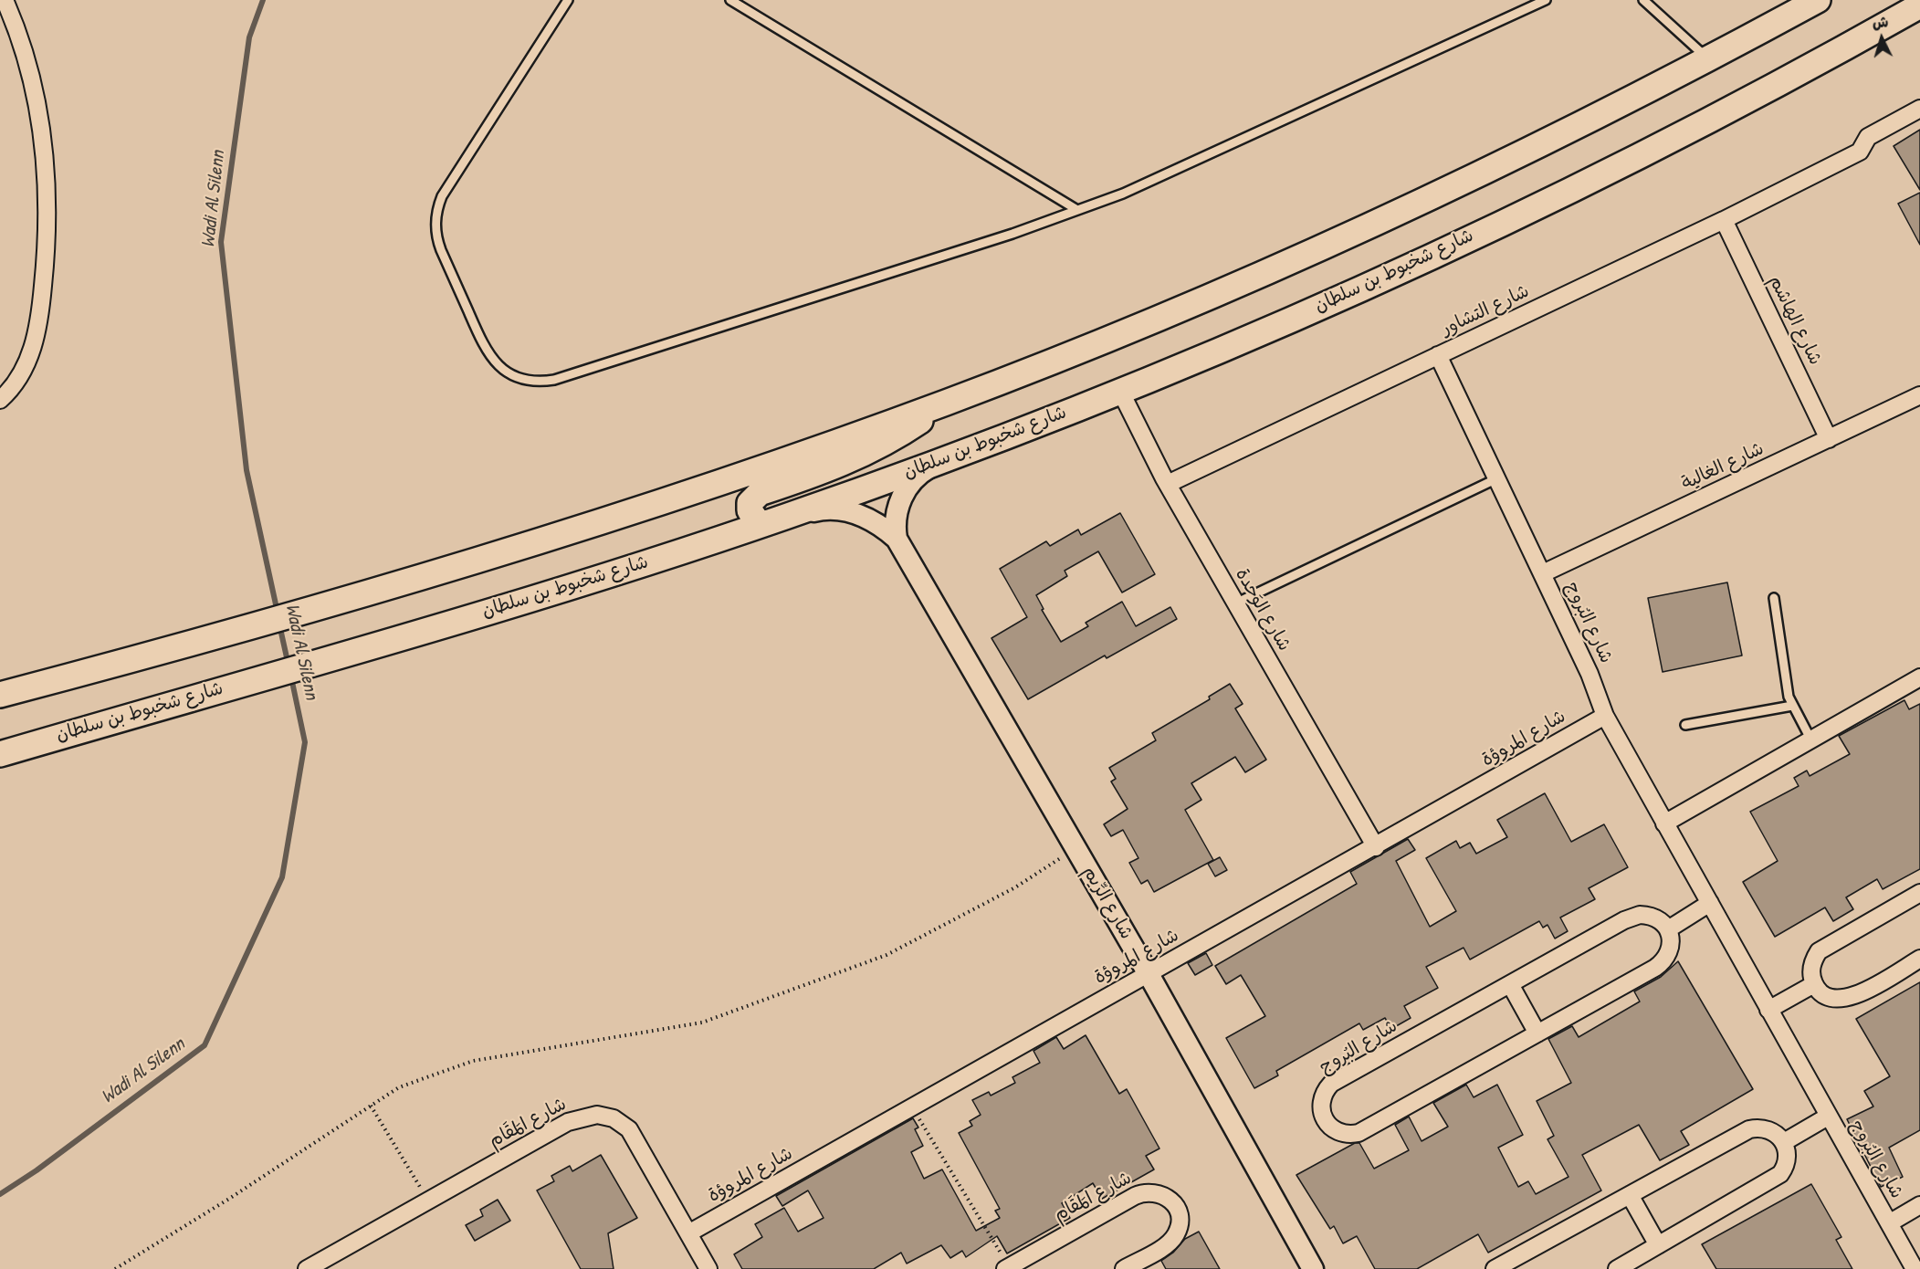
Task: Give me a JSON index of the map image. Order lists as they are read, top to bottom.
{
  "streets": {
    "main road": ["شارع شخبوط بن سلطان"],
    "street": [
      "شارع التشاور",
      "شارع الهاشم",
      "شارع الغالية",
      "شارع الوَحدة",
      "شارع البُروج",
      "شارع المروؤة",
      "شارع الرِّيم",
      "شارع المَقَام"
    ]
  },
  "crossings": [
    ["شارع شخبوط بن سلطان", "شارع الوَحدة"],
    ["شارع شخبوط بن سلطان", "شارع الرِّيم"],
    ["شارع التشاور", "شارع الهاشم"],
    ["شارع التشاور", "شارع الوَحدة"],
    ["شارع التشاور", "شارع البُروج"],
    ["شارع الهاشم", "شارع الغالية"],
    ["شارع الغالية", "شارع البُروج"],
    ["شارع الوَحدة", "شارع المروؤة"],
    ["شارع البُروج", "شارع المروؤة"],
    ["شارع المروؤة", "شارع الرِّيم"],
    ["شارع المروؤة", "شارع المَقَام"]
  ],
  "water": ["Wadi Al Silenn"],
  "north": "top"
}
